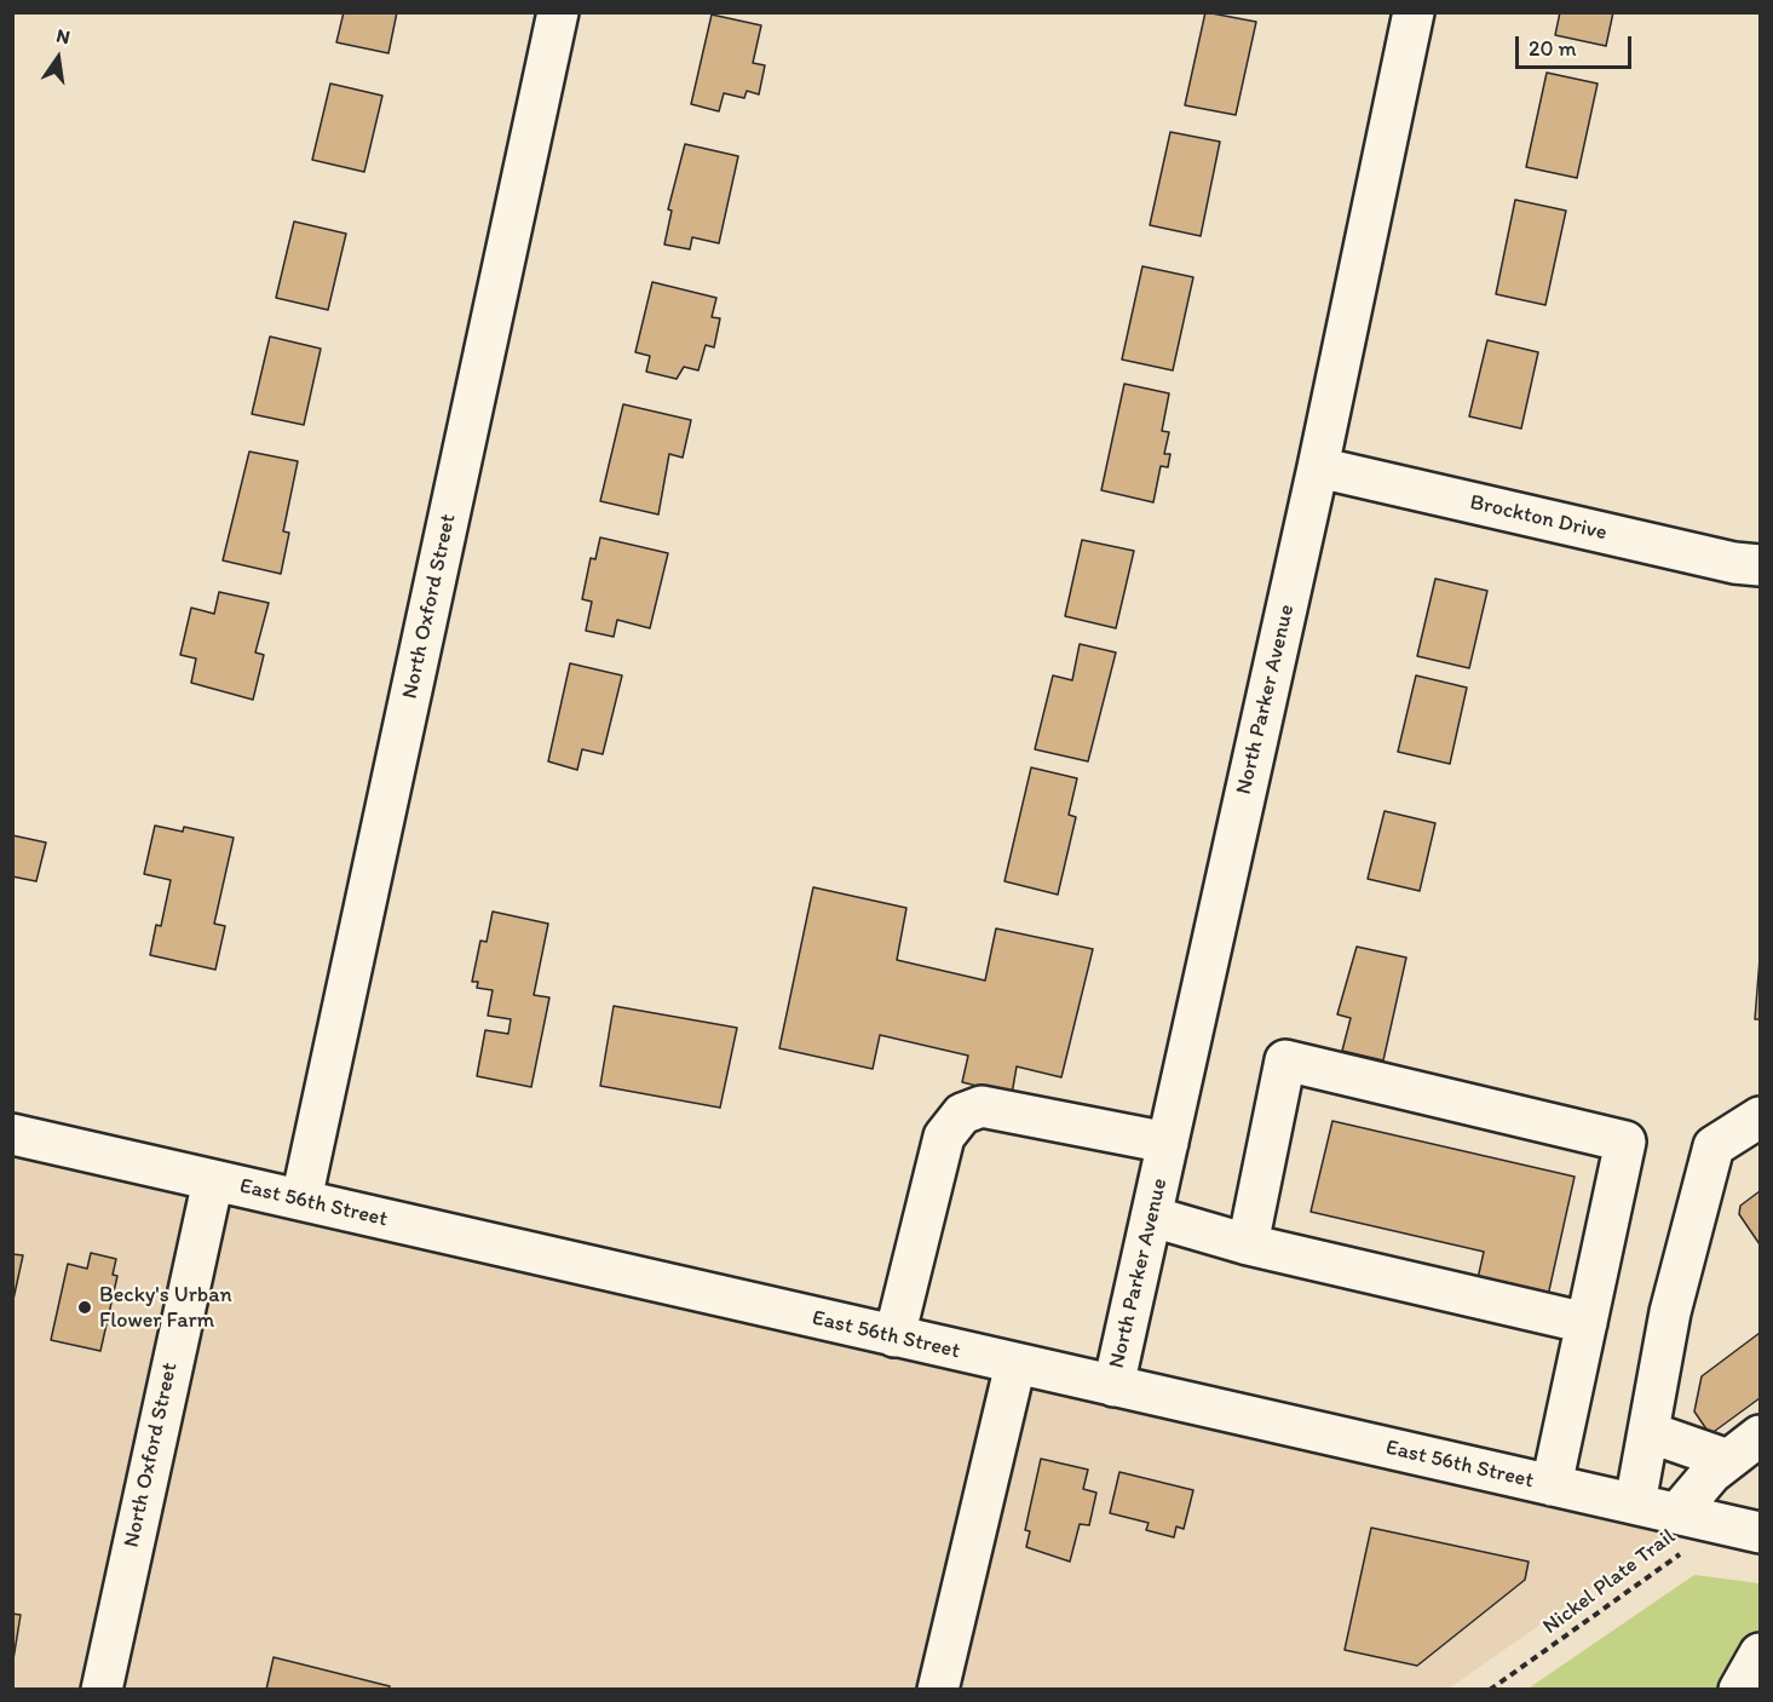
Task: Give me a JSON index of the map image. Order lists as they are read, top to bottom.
{
  "streets": {
    "street": [
      "Brockton Drive",
      "North Oxford Street",
      "North Parker Avenue",
      "East 56th Street"
    ],
    "path": ["Nickel Plate Trail"]
  },
  "crossings": [
    ["Brockton Drive", "North Parker Avenue"],
    ["North Oxford Street", "East 56th Street"],
    ["North Parker Avenue", "East 56th Street"],
    ["East 56th Street", "Nickel Plate Trail"]
  ],
  "places": ["Becky's Urban Flower Farm"],
  "scale_bar": "20 m",
  "north": "top"
}
